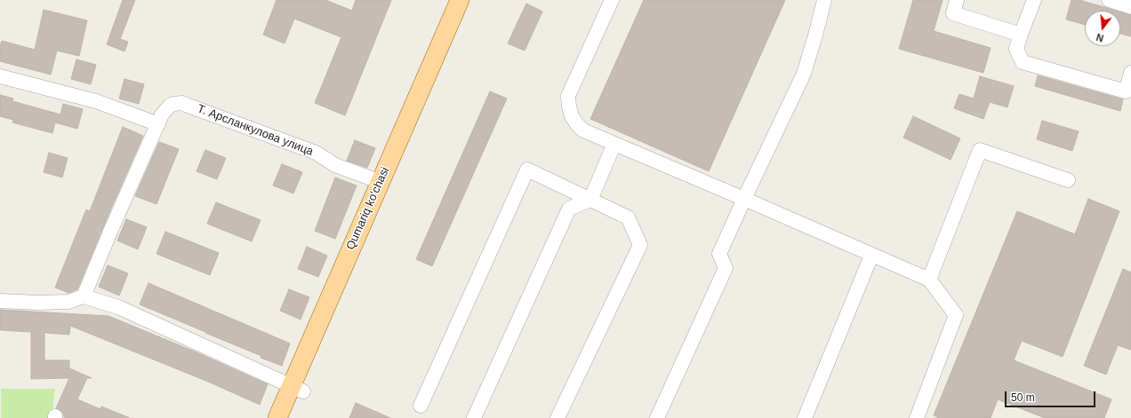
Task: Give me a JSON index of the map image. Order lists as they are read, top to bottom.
{
  "streets": {
    "main road": ["Qumariq ko'chasi"],
    "street": ["Т. Арсланкулова улица"]
  },
  "crossings": [
    ["Т. Арсланкулова улица", "Qumariq ko'chasi"]
  ],
  "scale_bar": "50 m",
  "north": "bottom"
}
